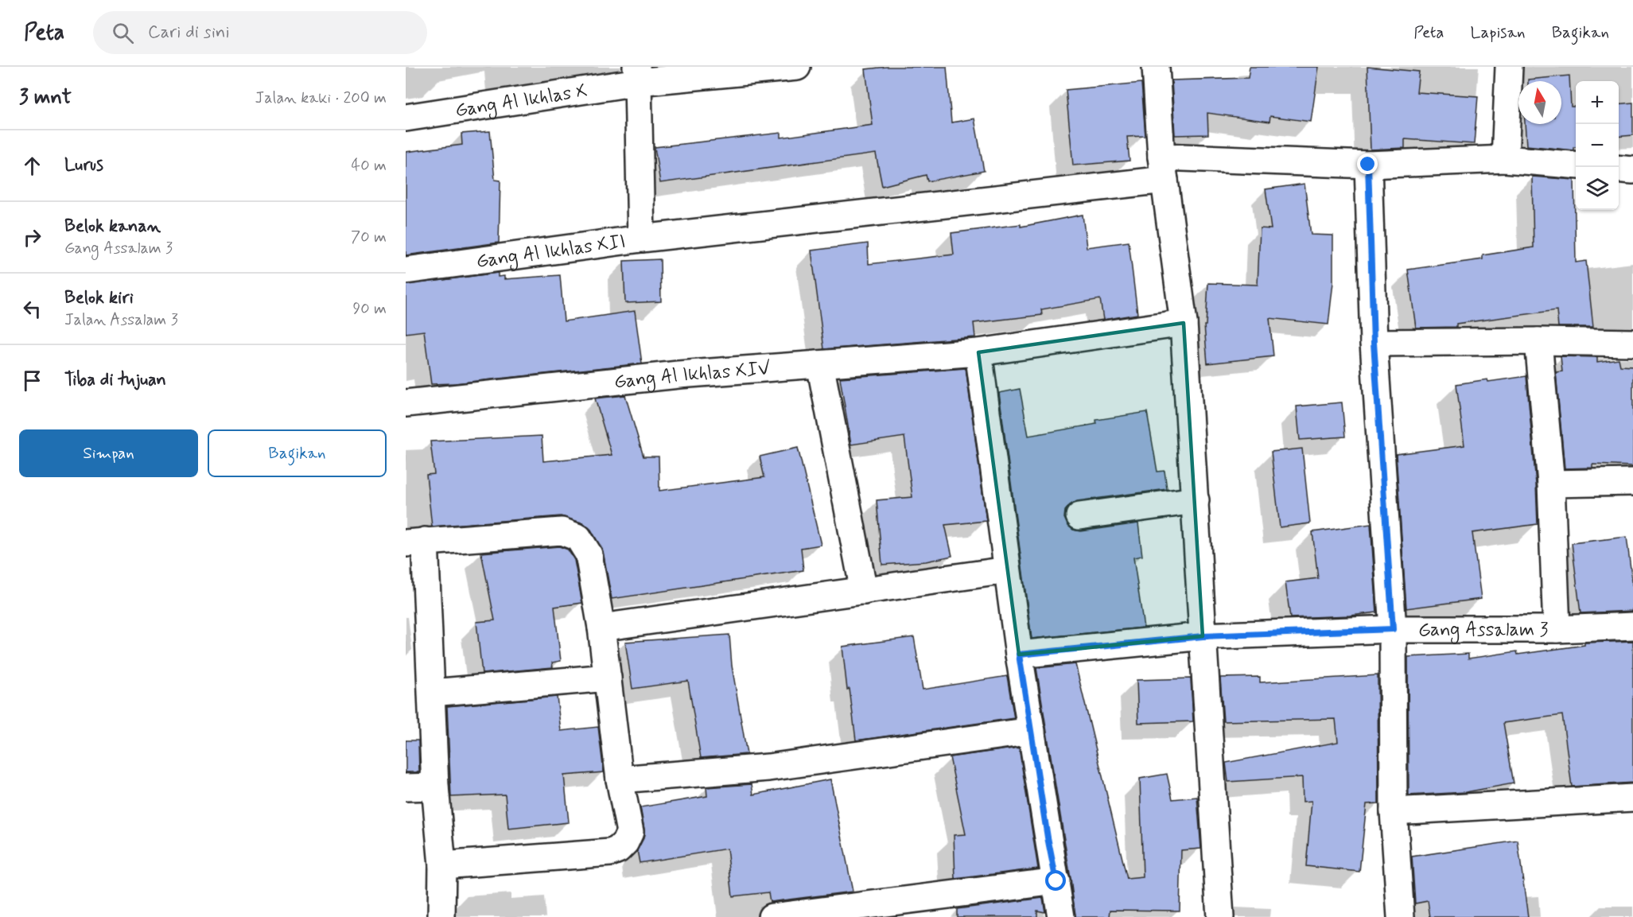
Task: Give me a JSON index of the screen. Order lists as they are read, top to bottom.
{
  "streets": {
    "street": [
      "Gang Al Ikhlas X",
      "Gang Al Ikhlas XII",
      "Gang Al Ikhlas XIV",
      "Gang Assalam 3"
    ]
  },
  "crossings": [
    ["Gang Al Ikhlas X", "Gang Al Ikhlas XII"]
  ],
  "north": "top",
  "page": {
    "header": "Peta",
    "search": "Cari di sini",
    "nav": ["Peta", "Lapisan", "Bagikan"],
    "heading": ["3 mnt", "Jalan kaki · 200 m"],
    "map_buttons": ["+", "−"],
    "list": [
      ["Lurus", "40 m"],
      ["Belok kanan", "Gang Assalam 3", "70 m"],
      ["Belok kiri", "Jalan Assalam 3", "90 m"],
      "Tiba di tujuan"
    ],
    "buttons": ["Simpan", "Bagikan"]
  }
}
